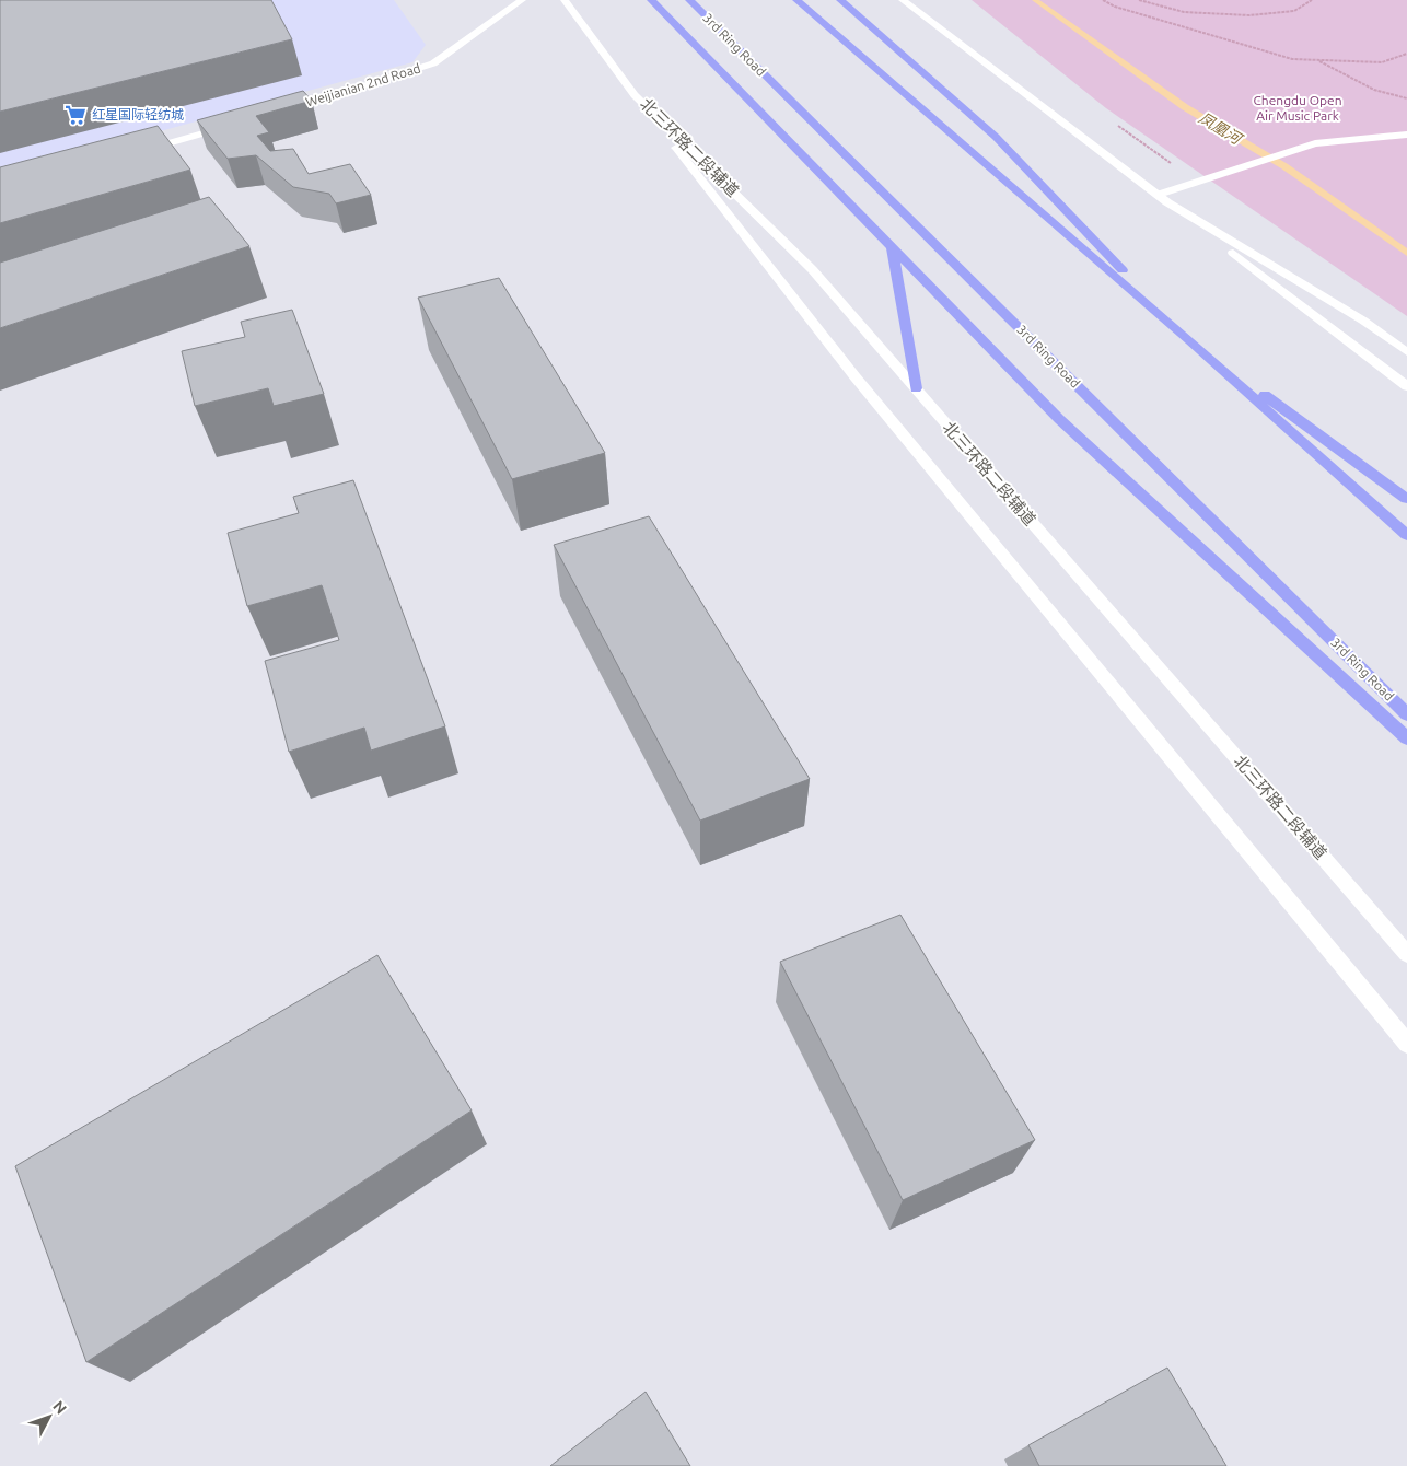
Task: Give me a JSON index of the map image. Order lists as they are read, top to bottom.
{
  "streets": {
    "highway": ["3rd Ring Road"],
    "main road": ["Weijianian 2nd Road", "北三环路二段辅道"]
  },
  "water": ["凤凰河"],
  "parks": ["Chengdu Open Air Music Park"],
  "places": {
    "supermarket": ["红星国际轻纺城"]
  },
  "north": "top right"
}
